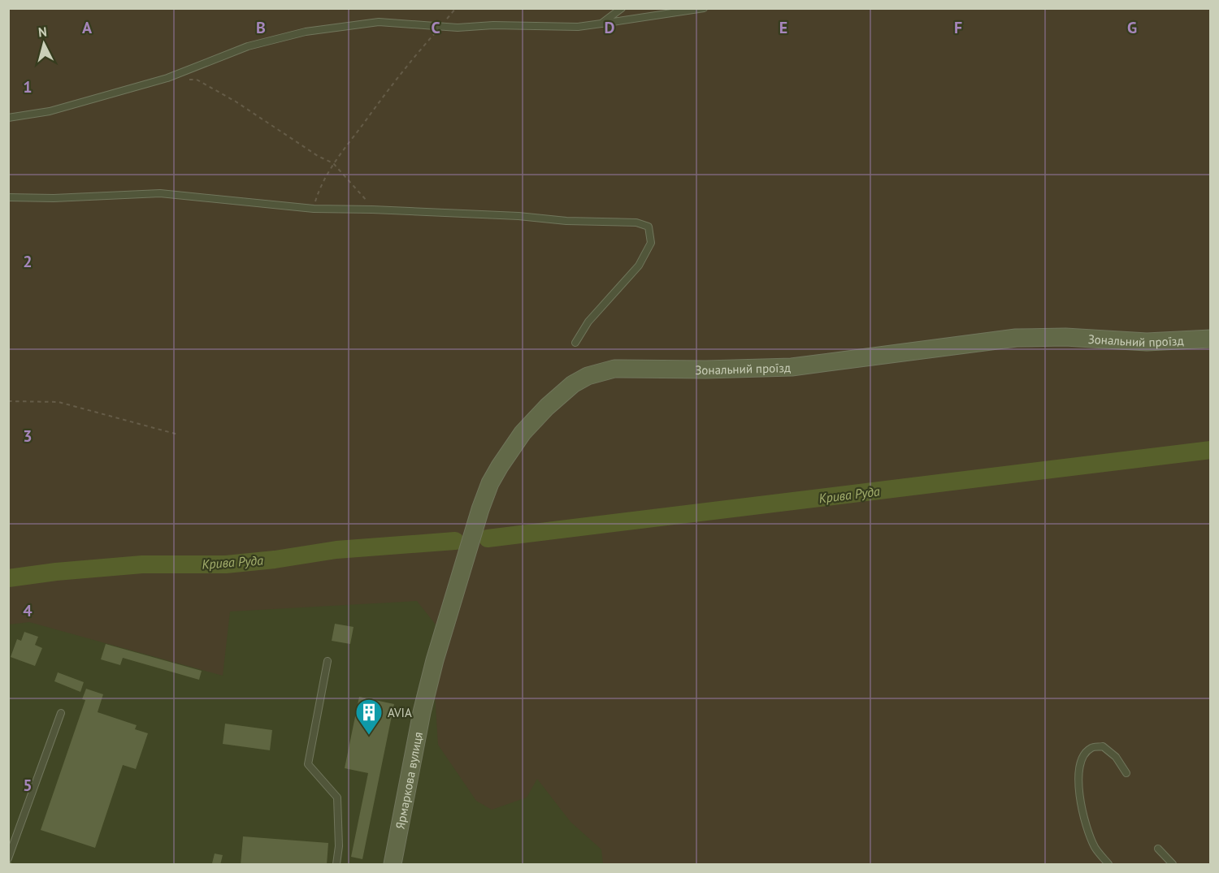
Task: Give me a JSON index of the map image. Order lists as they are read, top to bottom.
{
  "streets": {
    "street": ["Зональний проїзд", "Ярмаркова вулиця"]
  },
  "crossings": [
    ["Зональний проїзд", "Ярмаркова вулиця"]
  ],
  "water": ["Крива Руда"],
  "places": {
    "building": ["AVIA"]
  },
  "north": "top",
  "grid": {
    "columns": [
      "A",
      "B",
      "C",
      "D",
      "E",
      "F",
      "G"
    ],
    "rows": [
      "1",
      "2",
      "3",
      "4",
      "5"
    ]
  }
}
